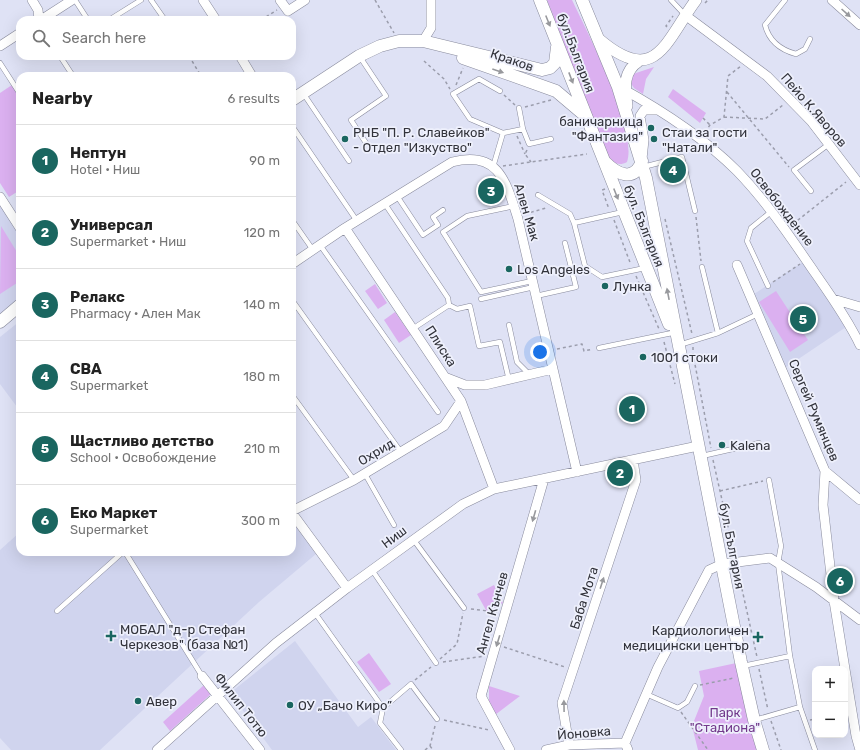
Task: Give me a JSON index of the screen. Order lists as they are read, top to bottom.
{
  "streets": {
    "main road": ["бул.България", "Краков", "бул. България"],
    "street": [
      "Пейо К.Яворов",
      "Освобождение",
      "Ален Мак",
      "Плиска",
      "Сергей Румянцев",
      "Охрид",
      "Ниш",
      "Баба Мота",
      "Ангел Кънчев",
      "Филип Тотю",
      "Йоновка"
    ]
  },
  "crossings": [
    ["бул.България", "Краков"],
    ["бул.България", "Освобождение"],
    ["бул.България", "бул. България"],
    ["Краков", "бул. България"],
    ["Ален Мак", "Ниш"],
    ["бул. България", "Ниш"],
    ["Плиска", "Охрид"],
    ["Плиска", "Ниш"],
    ["Ниш", "Баба Мота"],
    ["Ниш", "Ангел Кънчев"],
    ["Ниш", "Филип Тотю"],
    ["Баба Мота", "Йоновка"]
  ],
  "one_way": ["Баба Мота", "Ангел Кънчев"],
  "parks": ["Парк \"Стадиона\""],
  "places": {
    "other": [
      "баничарница \"Фантазия\"",
      "РНБ \"П. Р. Славейков\" - Отдел \"Изкуство\"",
      "Стаи за гости \"Натали\"",
      "Los Angeles",
      "Лунка",
      "1001 стоки",
      "Kalena",
      "Авер",
      "ОУ „Бачо Киро”"
    ],
    "health": ["МОБАЛ \"д-р Стефан Черкезов\" (база №1)", "Кардиологичен медицински център"]
  },
  "page": {
    "search": "Search here",
    "heading": ["Nearby", "6 results"],
    "list": [
      {
        "mark": "1",
        "name": "Нептун",
        "note": "Hotel · Ниш",
        "value": "90 m"
      },
      {
        "mark": "2",
        "name": "Универсал",
        "note": "Supermarket · Ниш",
        "value": "120 m"
      },
      {
        "mark": "3",
        "name": "Релакс",
        "note": "Pharmacy · Ален Мак",
        "value": "140 m"
      },
      {
        "mark": "4",
        "name": "CBA",
        "note": "Supermarket",
        "value": "180 m"
      },
      {
        "mark": "5",
        "name": "Щастливо детство",
        "note": "School · Освобождение",
        "value": "210 m"
      },
      {
        "mark": "6",
        "name": "Еко Маркет",
        "note": "Supermarket",
        "value": "300 m"
      }
    ],
    "pins": [
      "4",
      "3",
      "5",
      "1",
      "2",
      "6"
    ],
    "map_buttons": ["+", "−"]
  }
}
